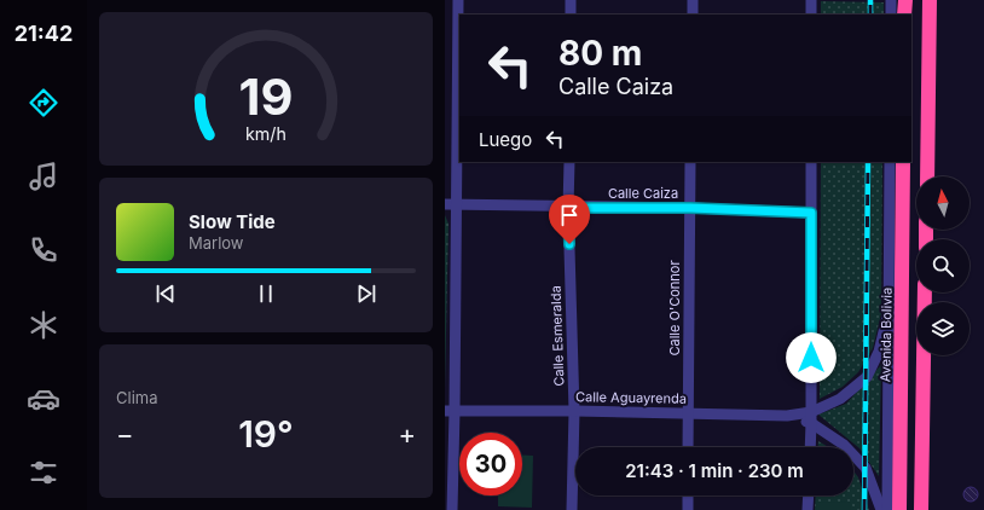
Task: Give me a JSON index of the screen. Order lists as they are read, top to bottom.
{
  "streets": {
    "highway": ["Avenida Bolivia"],
    "street": [
      "Calle Caiza",
      "Calle O'Connor",
      "Calle Esmeralda",
      "Calle Aguayrenda"
    ]
  },
  "crossings": [
    ["Calle Caiza", "Calle O'Connor"],
    ["Calle Caiza", "Calle Esmeralda"],
    ["Calle O'Connor", "Calle Aguayrenda"],
    ["Calle Esmeralda", "Calle Aguayrenda"]
  ],
  "north": "top",
  "page": {
    "tabs": "21:42",
    "turn": ["80 m", "Calle Caiza"],
    "then": "Luego",
    "song": ["Slow Tide", "Marlow"],
    "tile": "Clima",
    "heat": ["−", "19°", "+"],
    "limit": "30",
    "trip": "21:43 · 1 min · 230 m",
    "gauge": ["19", "km/h"]
  }
}
